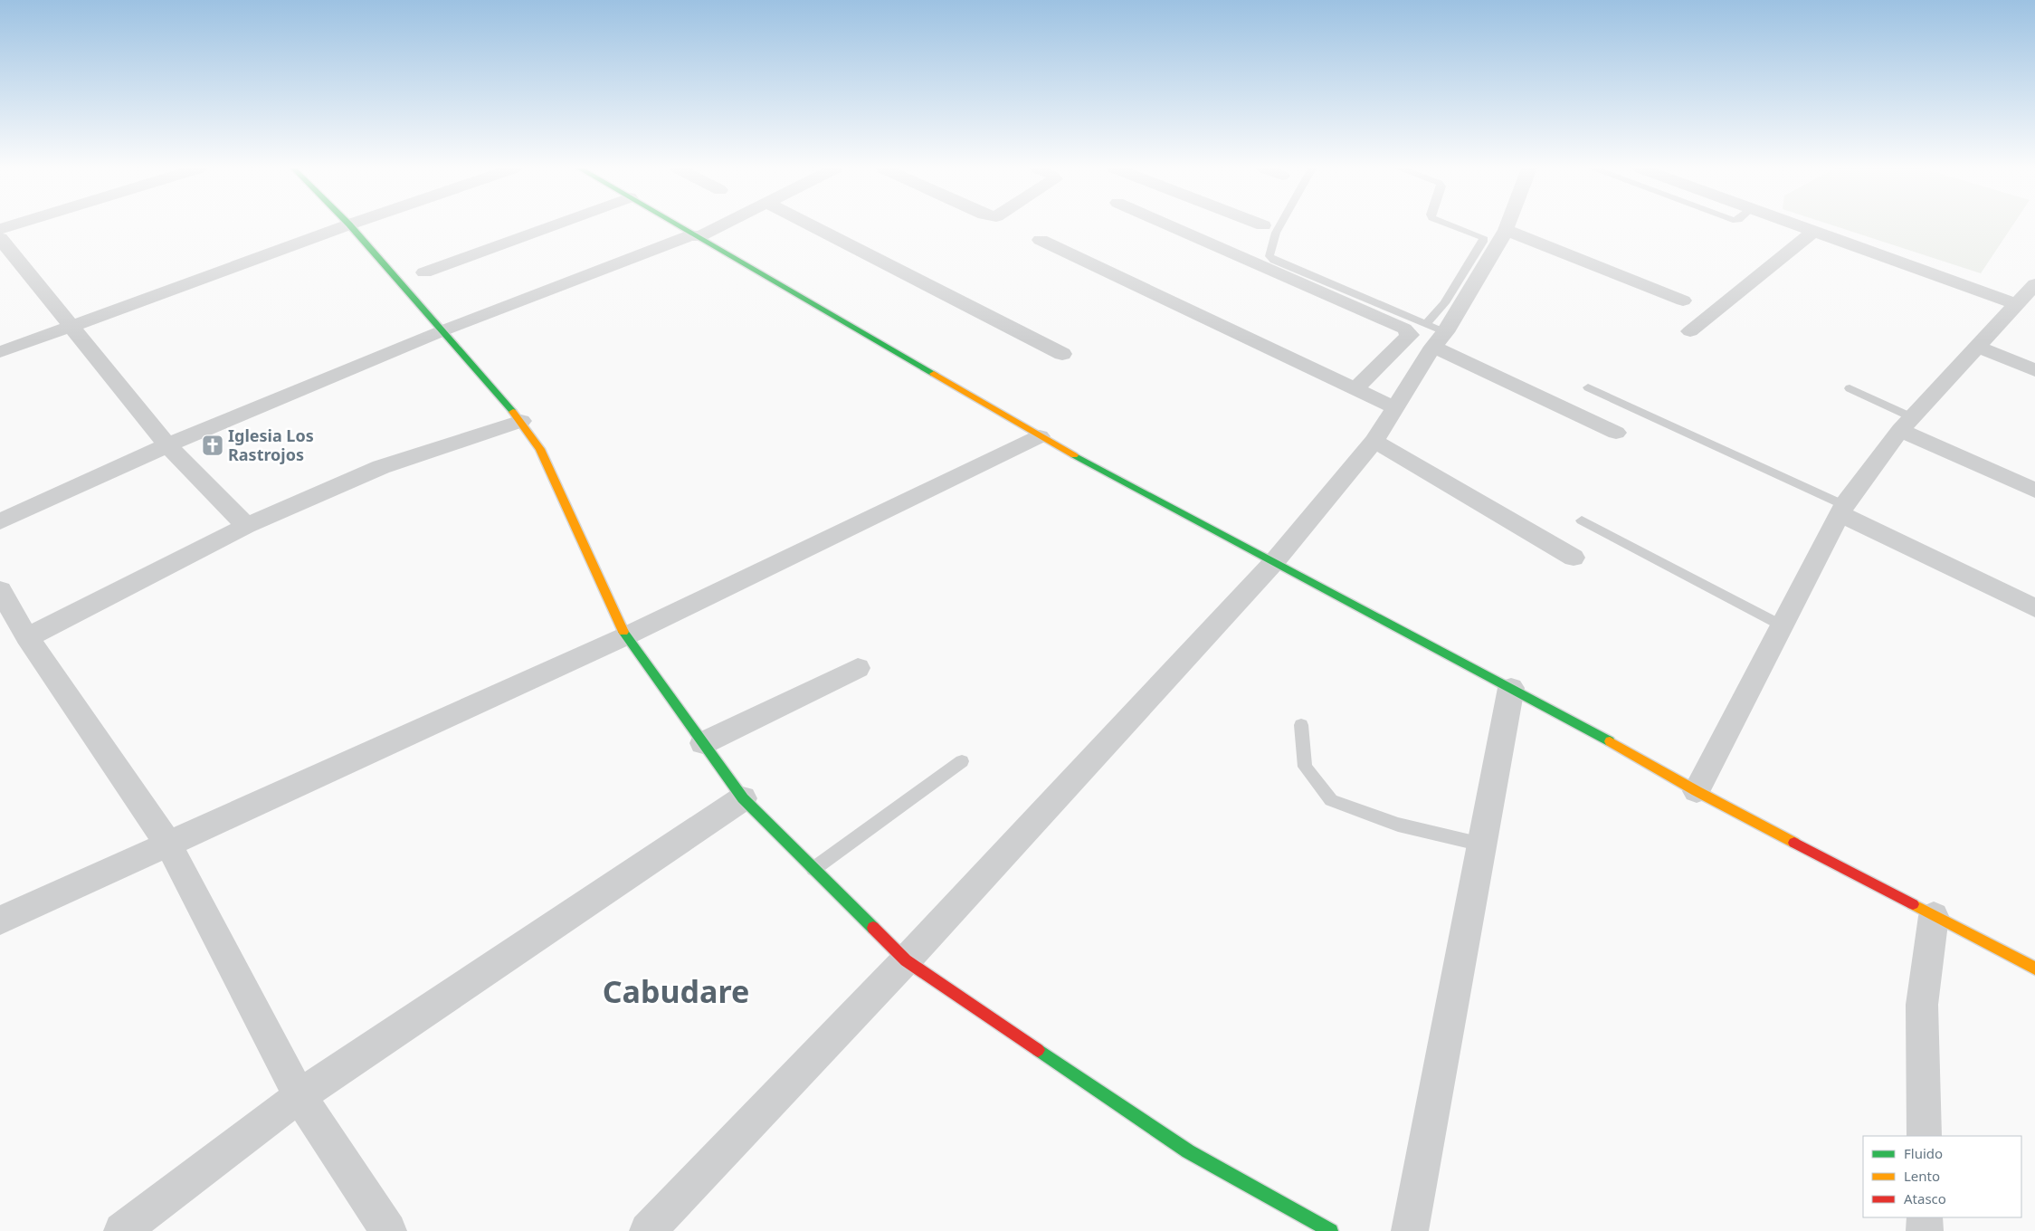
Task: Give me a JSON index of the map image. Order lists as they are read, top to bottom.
{
  "districts": ["Cabudare"],
  "places": {
    "church": ["Iglesia Los Rastrojos"]
  },
  "legend": ["Fluido", "Lento", "Atasco"]
}
